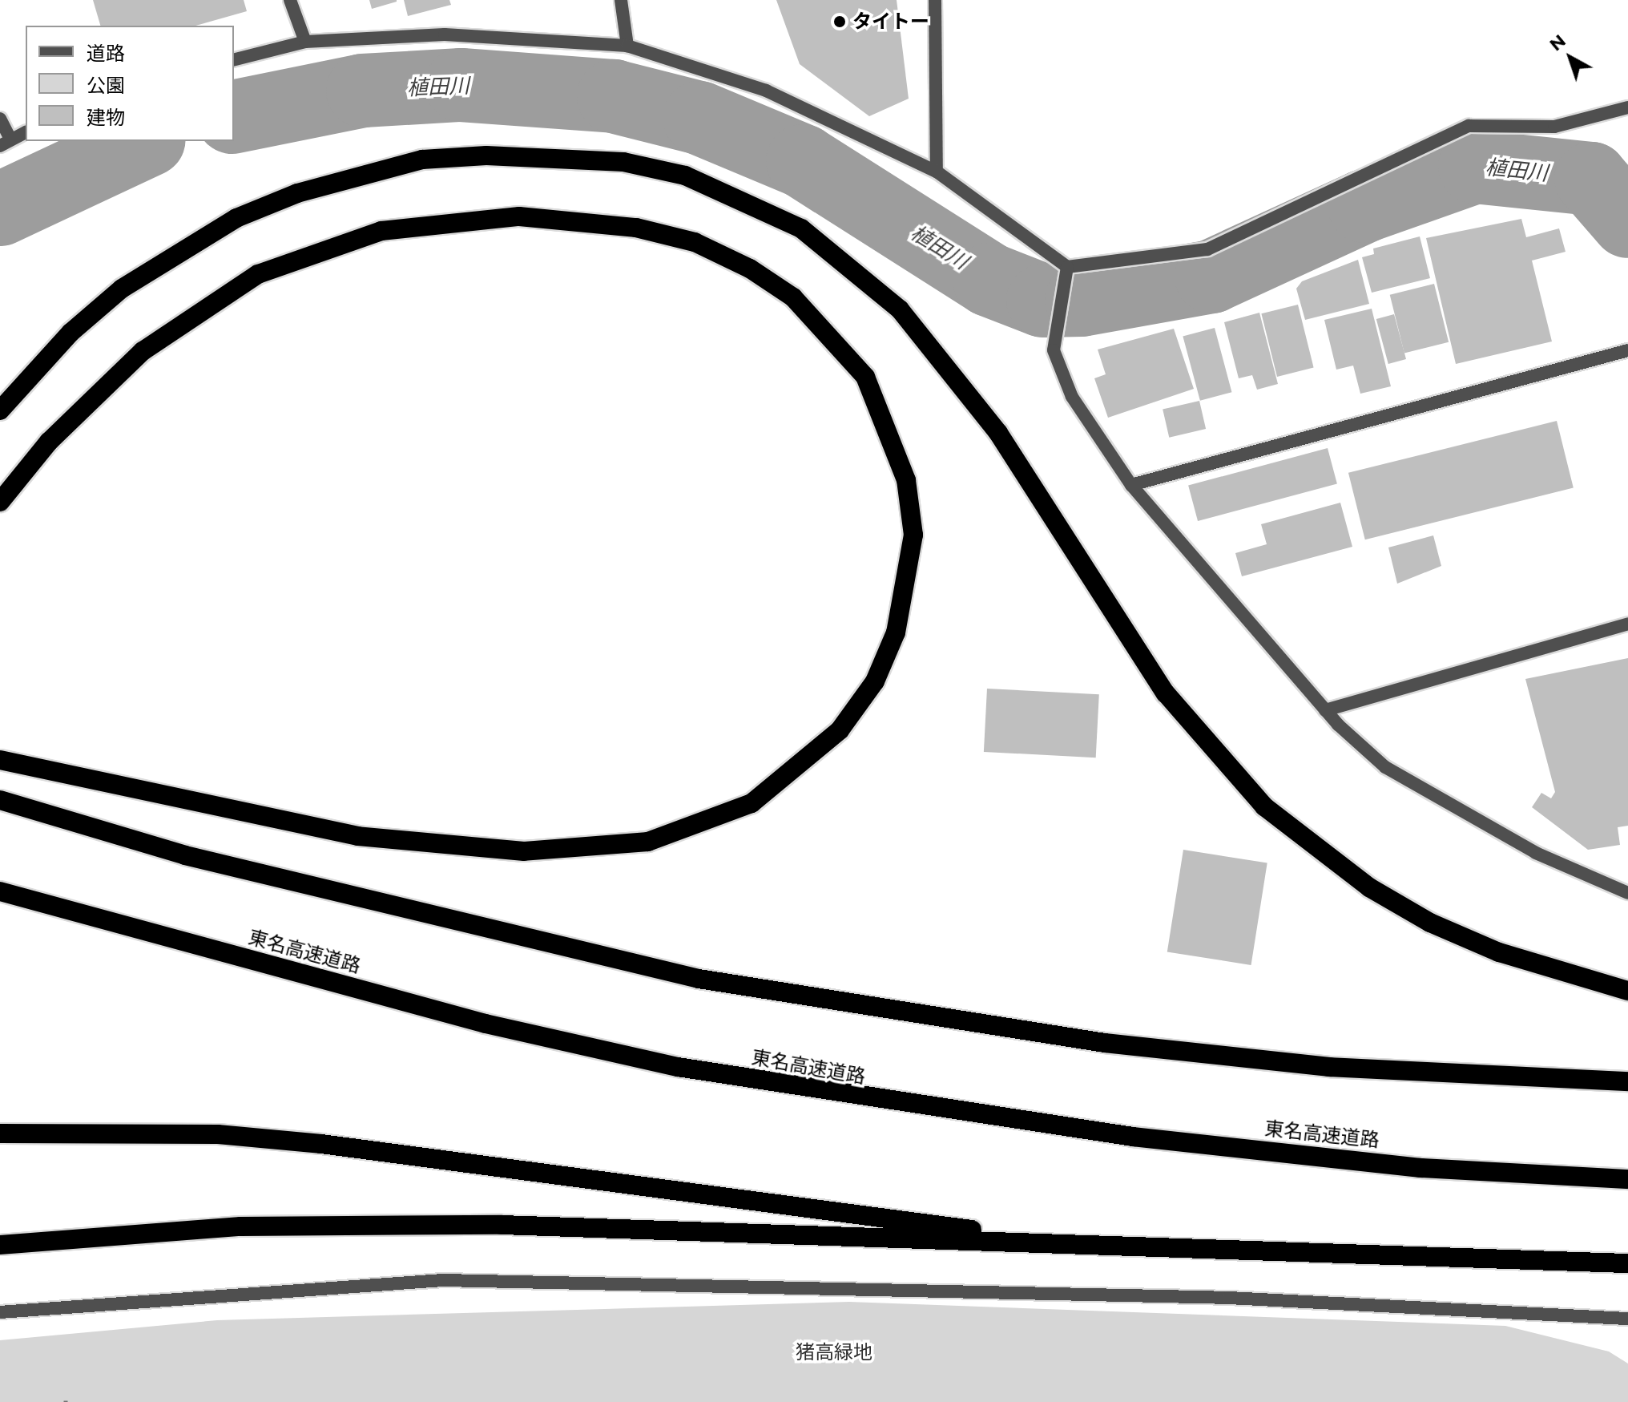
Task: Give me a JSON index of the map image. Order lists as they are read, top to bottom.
{
  "streets": {
    "highway": ["東名高速道路"]
  },
  "water": ["植田川"],
  "parks": ["猪高緑地"],
  "places": ["タイトー"],
  "legend": ["道路", "公園", "建物"],
  "north": "top left"
}
